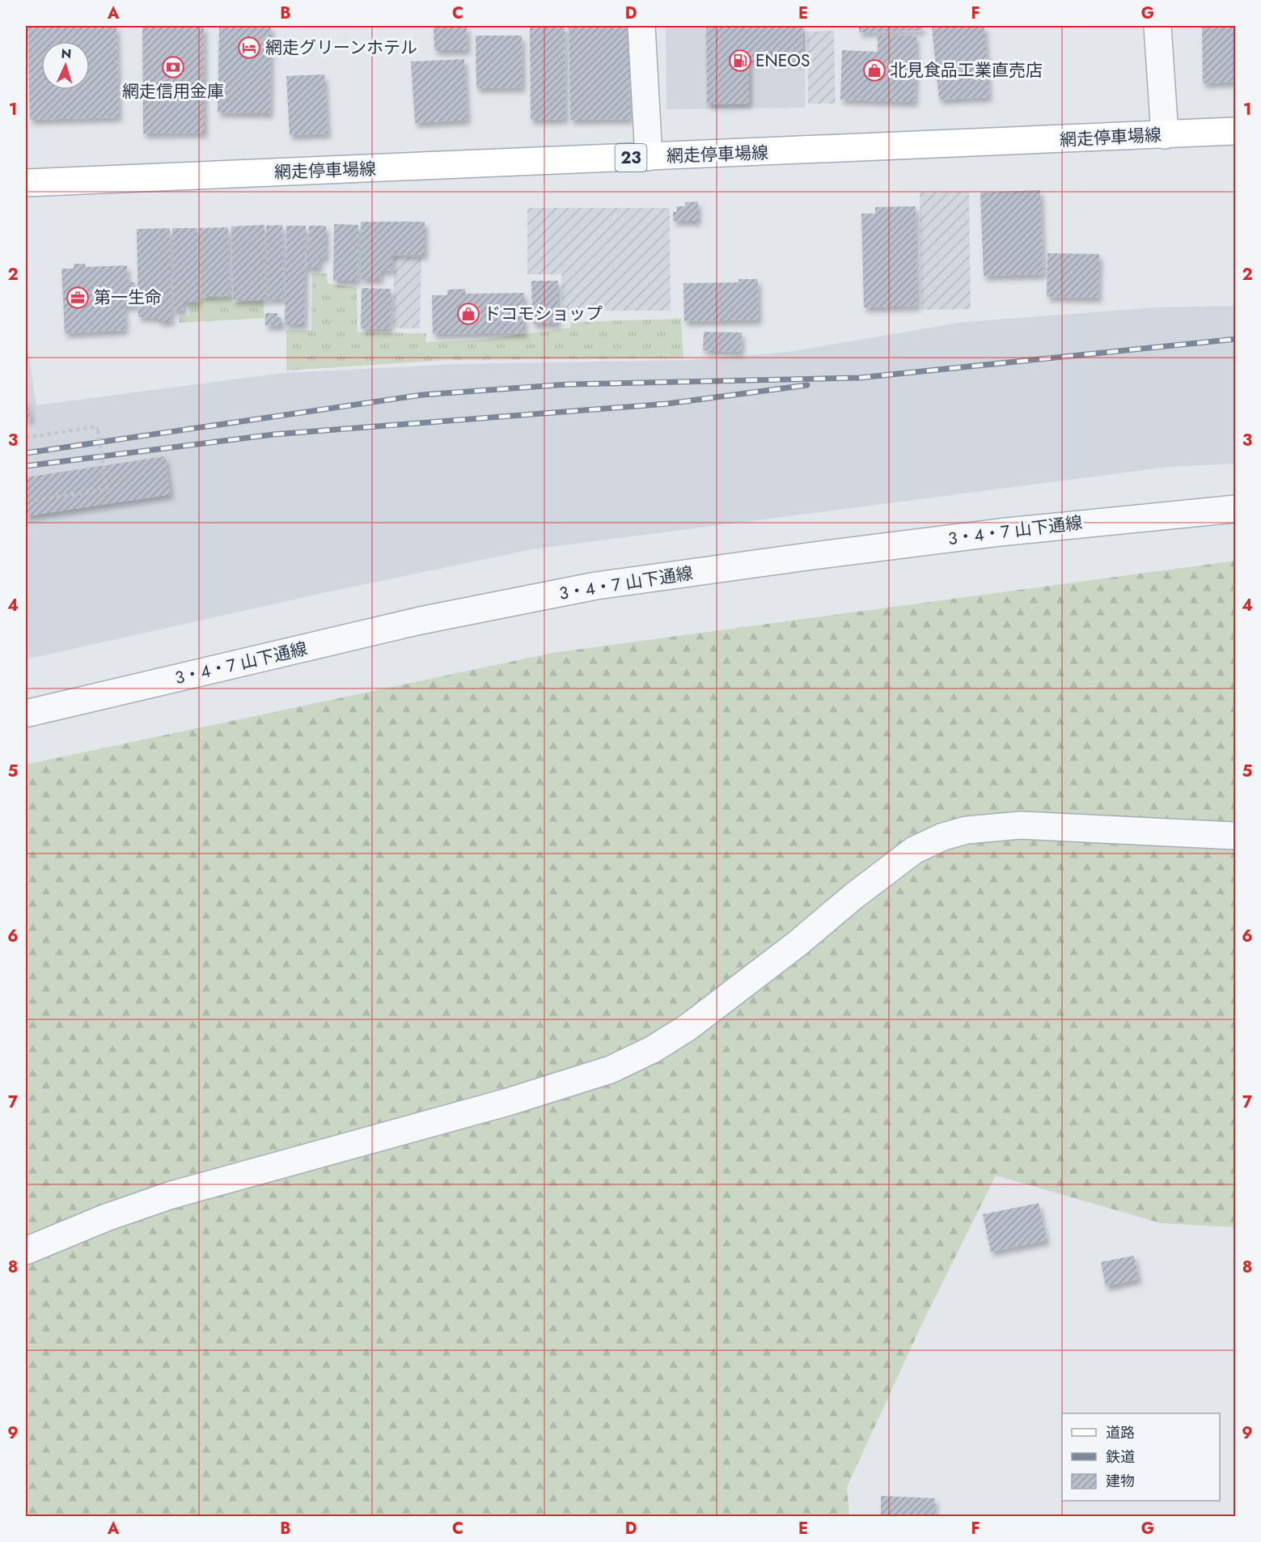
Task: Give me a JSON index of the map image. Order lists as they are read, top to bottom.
{
  "streets": {
    "main road": ["網走停車場線", "23"],
    "street": ["3・4・7 山下通線"]
  },
  "places": {
    "hotel": ["網走グリーンホテル"],
    "fuel station": ["ENEOS"],
    "bank": ["網走信用金庫"],
    "shop": ["北見食品工業直売店", "ドコモショップ"],
    "office": ["第一生命"]
  },
  "legend": ["道路", "鉄道", "建物"],
  "north": "top",
  "grid": {
    "columns": [
      "A",
      "B",
      "C",
      "D",
      "E",
      "F",
      "G"
    ],
    "rows": [
      "1",
      "2",
      "3",
      "4",
      "5",
      "6",
      "7",
      "8",
      "9"
    ]
  }
}
